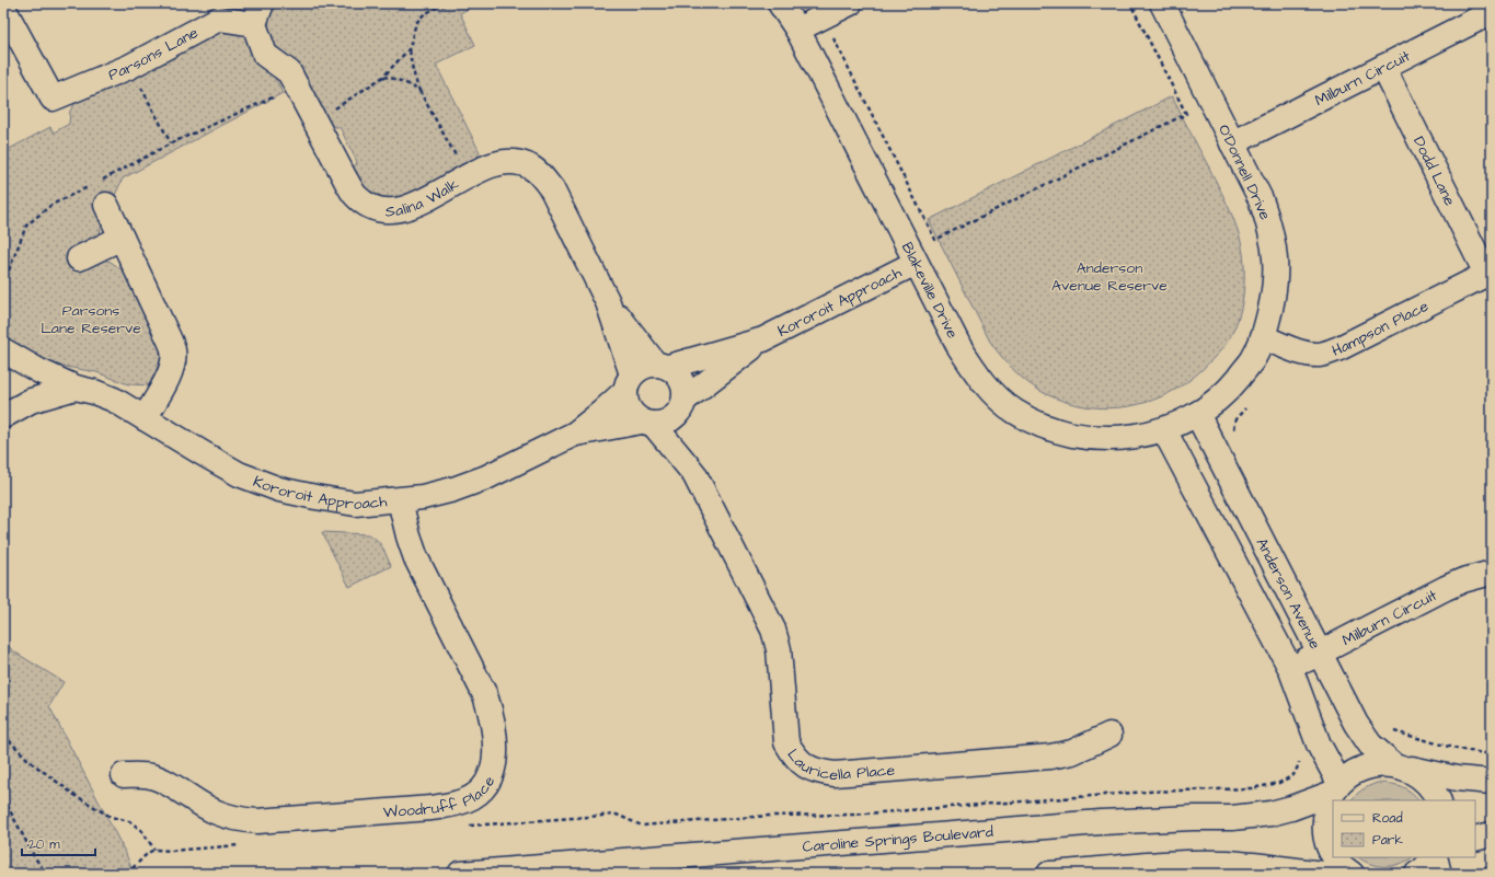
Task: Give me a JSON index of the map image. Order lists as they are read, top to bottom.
{
  "streets": {
    "street": [
      "Parsons Lane",
      "Milburn Circuit",
      "Dodd Lane",
      "O'Donnell Drive",
      "Salina Walk",
      "Blakeville Drive",
      "Kororoit Approach",
      "Hampson Place",
      "Anderson Avenue",
      "Lauricella Place",
      "Woodruff Place",
      "Caroline Springs Boulevard"
    ]
  },
  "crossings": [
    ["Parsons Lane", "Salina Walk"],
    ["Milburn Circuit", "Dodd Lane"],
    ["Milburn Circuit", "O'Donnell Drive"],
    ["Milburn Circuit", "Anderson Avenue"],
    ["Dodd Lane", "Hampson Place"],
    ["O'Donnell Drive", "Blakeville Drive"],
    ["O'Donnell Drive", "Hampson Place"],
    ["O'Donnell Drive", "Anderson Avenue"],
    ["Salina Walk", "Kororoit Approach"],
    ["Salina Walk", "Lauricella Place"],
    ["Blakeville Drive", "Kororoit Approach"],
    ["Blakeville Drive", "Anderson Avenue"],
    ["Kororoit Approach", "Lauricella Place"],
    ["Kororoit Approach", "Woodruff Place"],
    ["Anderson Avenue", "Caroline Springs Boulevard"]
  ],
  "parks": ["Anderson Avenue Reserve", "Parsons Lane Reserve"],
  "legend": ["Road", "Park"],
  "scale_bar": "20 m"
}
